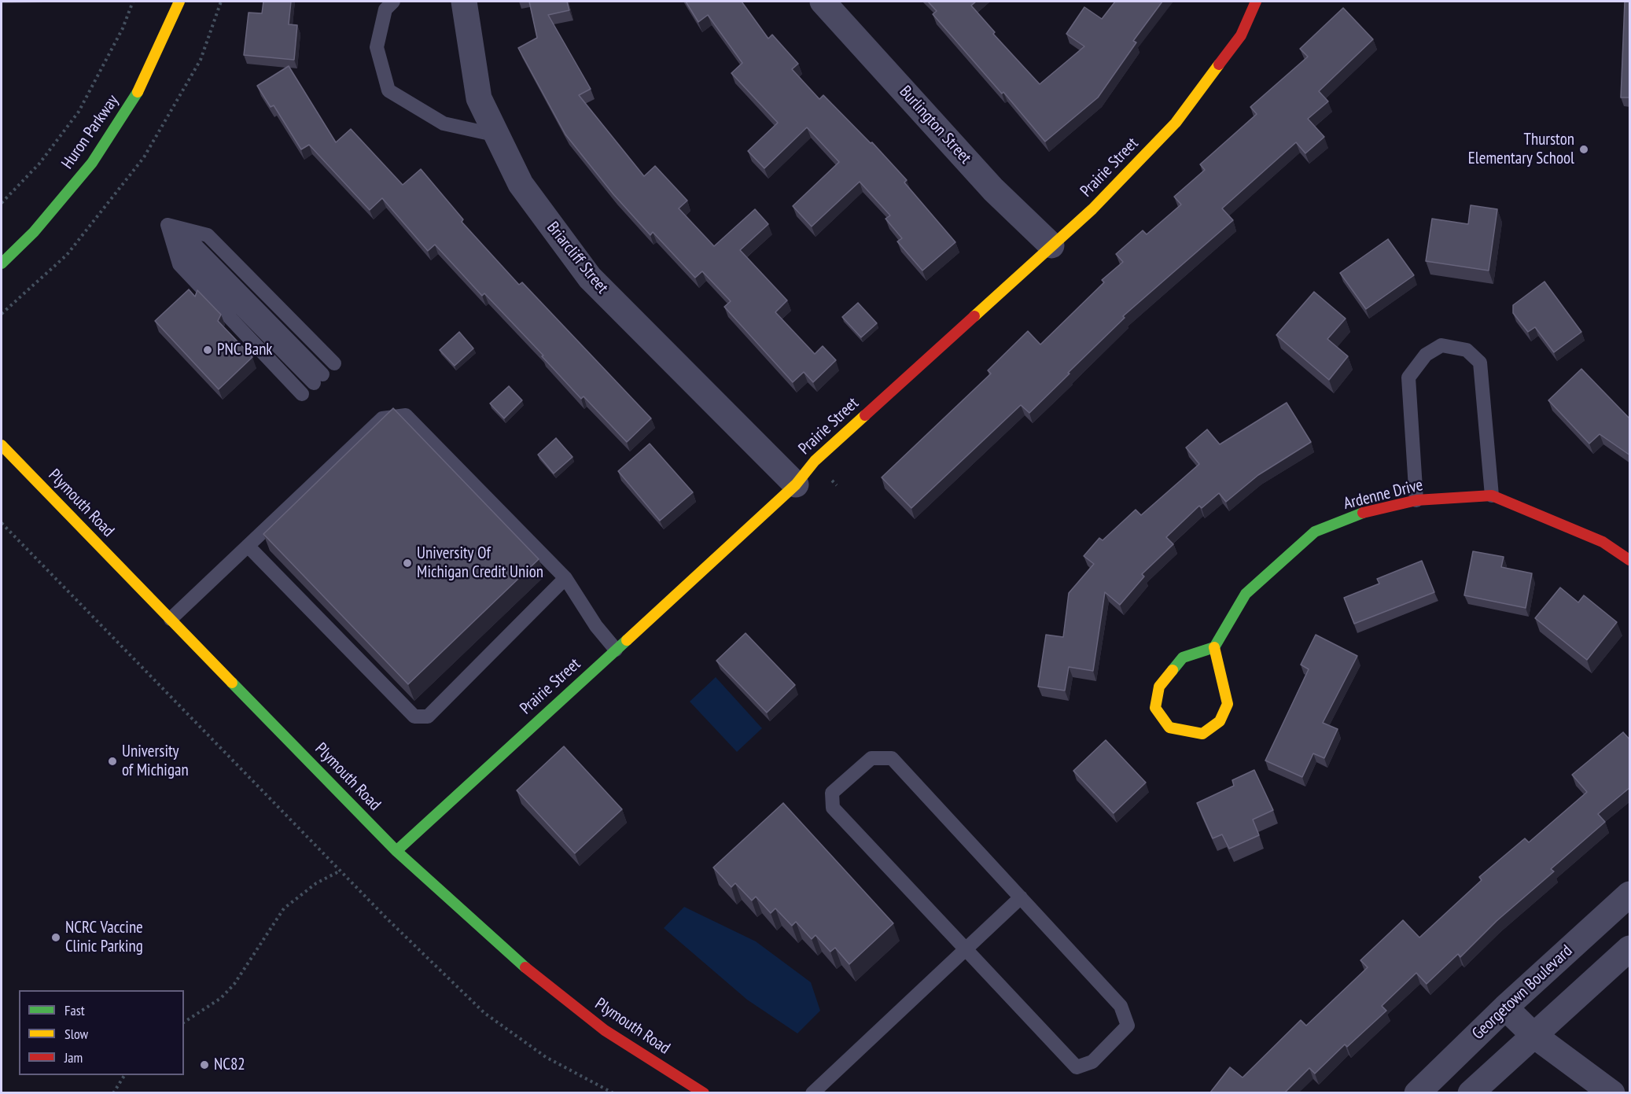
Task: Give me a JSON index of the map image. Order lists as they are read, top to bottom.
{
  "streets": {
    "street": [
      "Burlington Street",
      "Huron Parkway",
      "Prairie Street",
      "Briarcliff Street",
      "Ardenne Drive",
      "Plymouth Road",
      "Georgetown Boulevard"
    ]
  },
  "crossings": [
    ["Burlington Street", "Prairie Street"],
    ["Prairie Street", "Briarcliff Street"],
    ["Prairie Street", "Plymouth Road"]
  ],
  "places": [
    "Thurston Elementary School",
    "PNC Bank",
    "University Of Michigan Credit Union",
    "University of Michigan",
    "NCRC Vaccine Clinic Parking",
    "NC82"
  ],
  "legend": ["Fast", "Slow", "Jam"]
}
